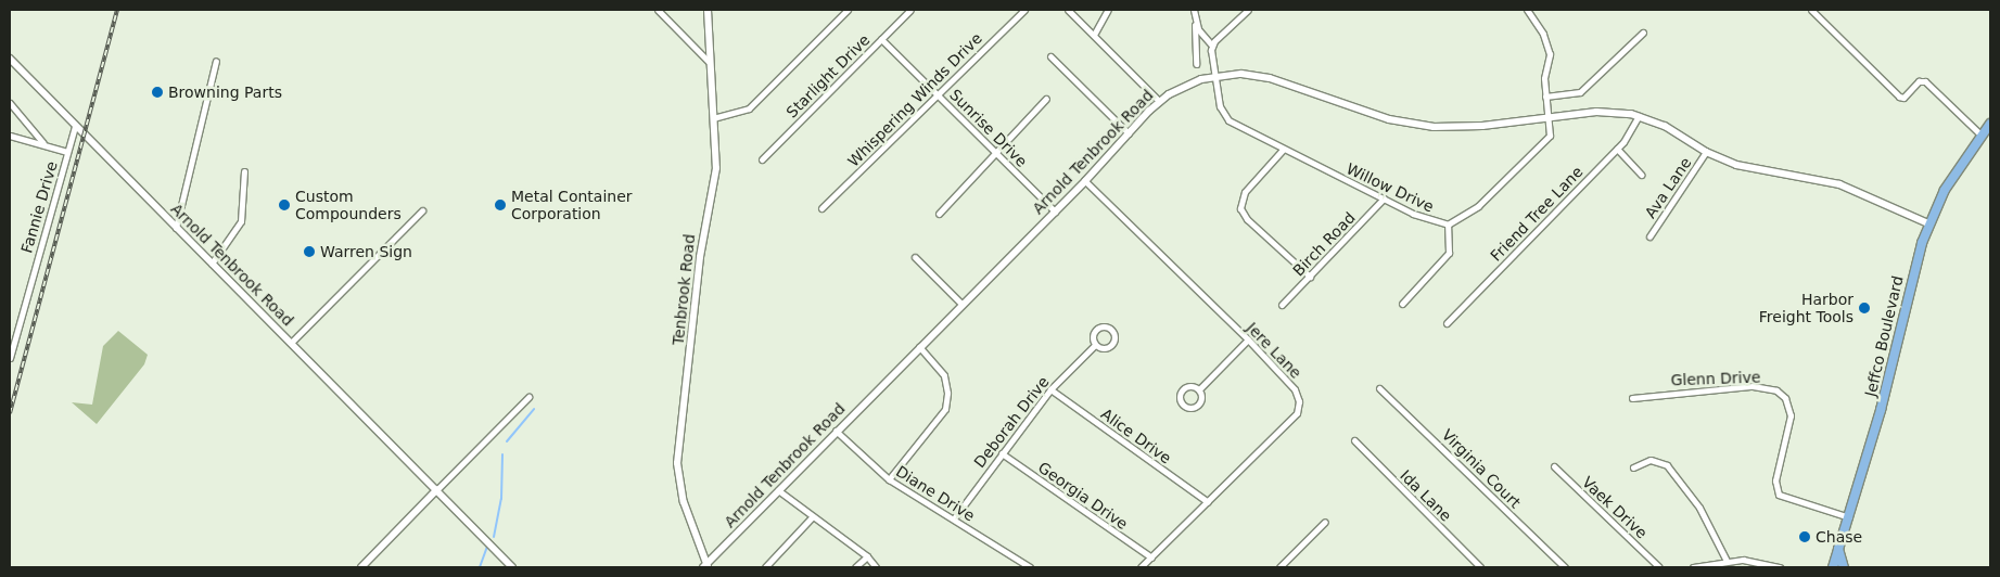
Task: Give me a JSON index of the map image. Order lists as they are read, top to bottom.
{
  "streets": {
    "main road": ["Jeffco Boulevard"],
    "street": [
      "Starlight Drive",
      "Whispering Winds Drive",
      "Sunrise Drive",
      "Arnold Tenbrook Road",
      "Willow Drive",
      "Ava Lane",
      "Fannie Drive",
      "Friend Tree Lane",
      "Birch Road",
      "Tenbrook Road",
      "Jere Lane",
      "Glenn Drive",
      "Deborah Drive",
      "Alice Drive",
      "Virginia Court",
      "Diane Drive",
      "Georgia Drive",
      "Ida Lane",
      "Vaek Drive"
    ]
  },
  "crossings": [
    ["Starlight Drive", "Sunrise Drive"],
    ["Whispering Winds Drive", "Sunrise Drive"],
    ["Sunrise Drive", "Arnold Tenbrook Road"],
    ["Arnold Tenbrook Road", "Willow Drive"],
    ["Arnold Tenbrook Road", "Ava Lane"],
    ["Arnold Tenbrook Road", "Fannie Drive"],
    ["Arnold Tenbrook Road", "Friend Tree Lane"],
    ["Arnold Tenbrook Road", "Tenbrook Road"],
    ["Arnold Tenbrook Road", "Jeffco Boulevard"],
    ["Arnold Tenbrook Road", "Jere Lane"],
    ["Arnold Tenbrook Road", "Diane Drive"],
    ["Willow Drive", "Birch Road"],
    ["Jeffco Boulevard", "Glenn Drive"],
    ["Jere Lane", "Alice Drive"],
    ["Jere Lane", "Georgia Drive"],
    ["Deborah Drive", "Alice Drive"],
    ["Deborah Drive", "Diane Drive"],
    ["Deborah Drive", "Georgia Drive"]
  ],
  "places": [
    "Browning Parts",
    "Custom Compounders",
    "Metal Container Corporation",
    "Warren Sign",
    "Harbor Freight Tools",
    "Chase"
  ]
}
